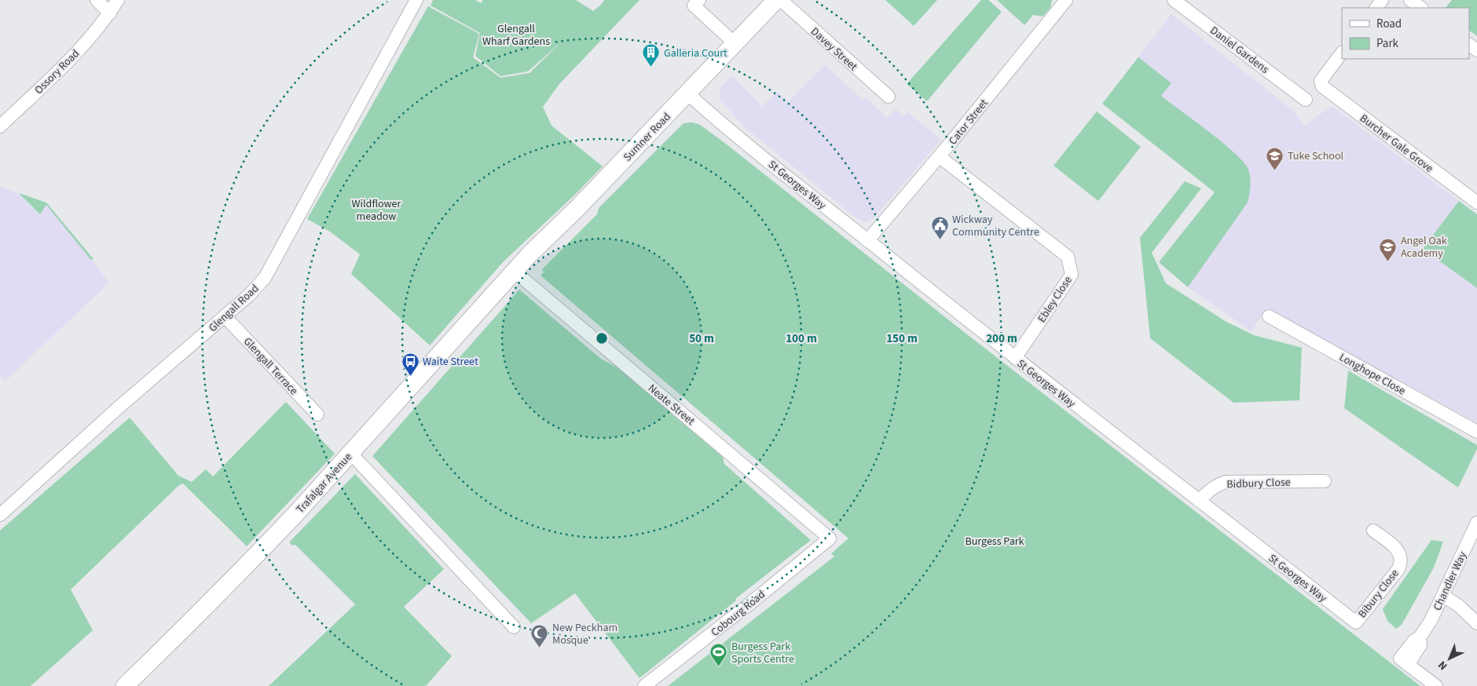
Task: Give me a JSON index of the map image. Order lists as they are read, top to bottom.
{
  "streets": {
    "main road": ["Sumner Road", "Trafalgar Avenue"],
    "street": [
      "Davey Street",
      "Daniel Gardens",
      "Ossory Road",
      "Cator Street",
      "Burcher Gale Grove",
      "St Georges Way",
      "Ebley Close",
      "Glengall Road",
      "Glengall Terrace",
      "Longhope Close",
      "Neate Street",
      "Bidbury Close",
      "Chandler Way",
      "Bibury Close",
      "Cobourg Road"
    ]
  },
  "crossings": [
    ["Cator Street", "St Georges Way"],
    ["Cator Street", "Ebley Close"],
    ["Sumner Road", "St Georges Way"],
    ["Sumner Road", "Neate Street"],
    ["Sumner Road", "Trafalgar Avenue"],
    ["St Georges Way", "Ebley Close"],
    ["St Georges Way", "Bidbury Close"],
    ["St Georges Way", "Bibury Close"],
    ["Glengall Road", "Glengall Terrace"],
    ["Neate Street", "Trafalgar Avenue"],
    ["Neate Street", "Cobourg Road"]
  ],
  "parks": ["Glengall Wharf Gardens", "Wildflower meadow", "Burgess Park"],
  "places": {
    "building": ["Galleria Court"],
    "school or university": ["Tuke School", "Angel Oak Academy"],
    "public building": ["Wickway Community Centre"],
    "bus stop": ["Waite Street"],
    "mosque": ["New Peckham Mosque"],
    "sports": ["Burgess Park Sports Centre"]
  },
  "legend": ["Road", "Park"],
  "north": "bottom left",
  "rings": [
    "50 m",
    "100 m",
    "150 m",
    "200 m"
  ]
}
